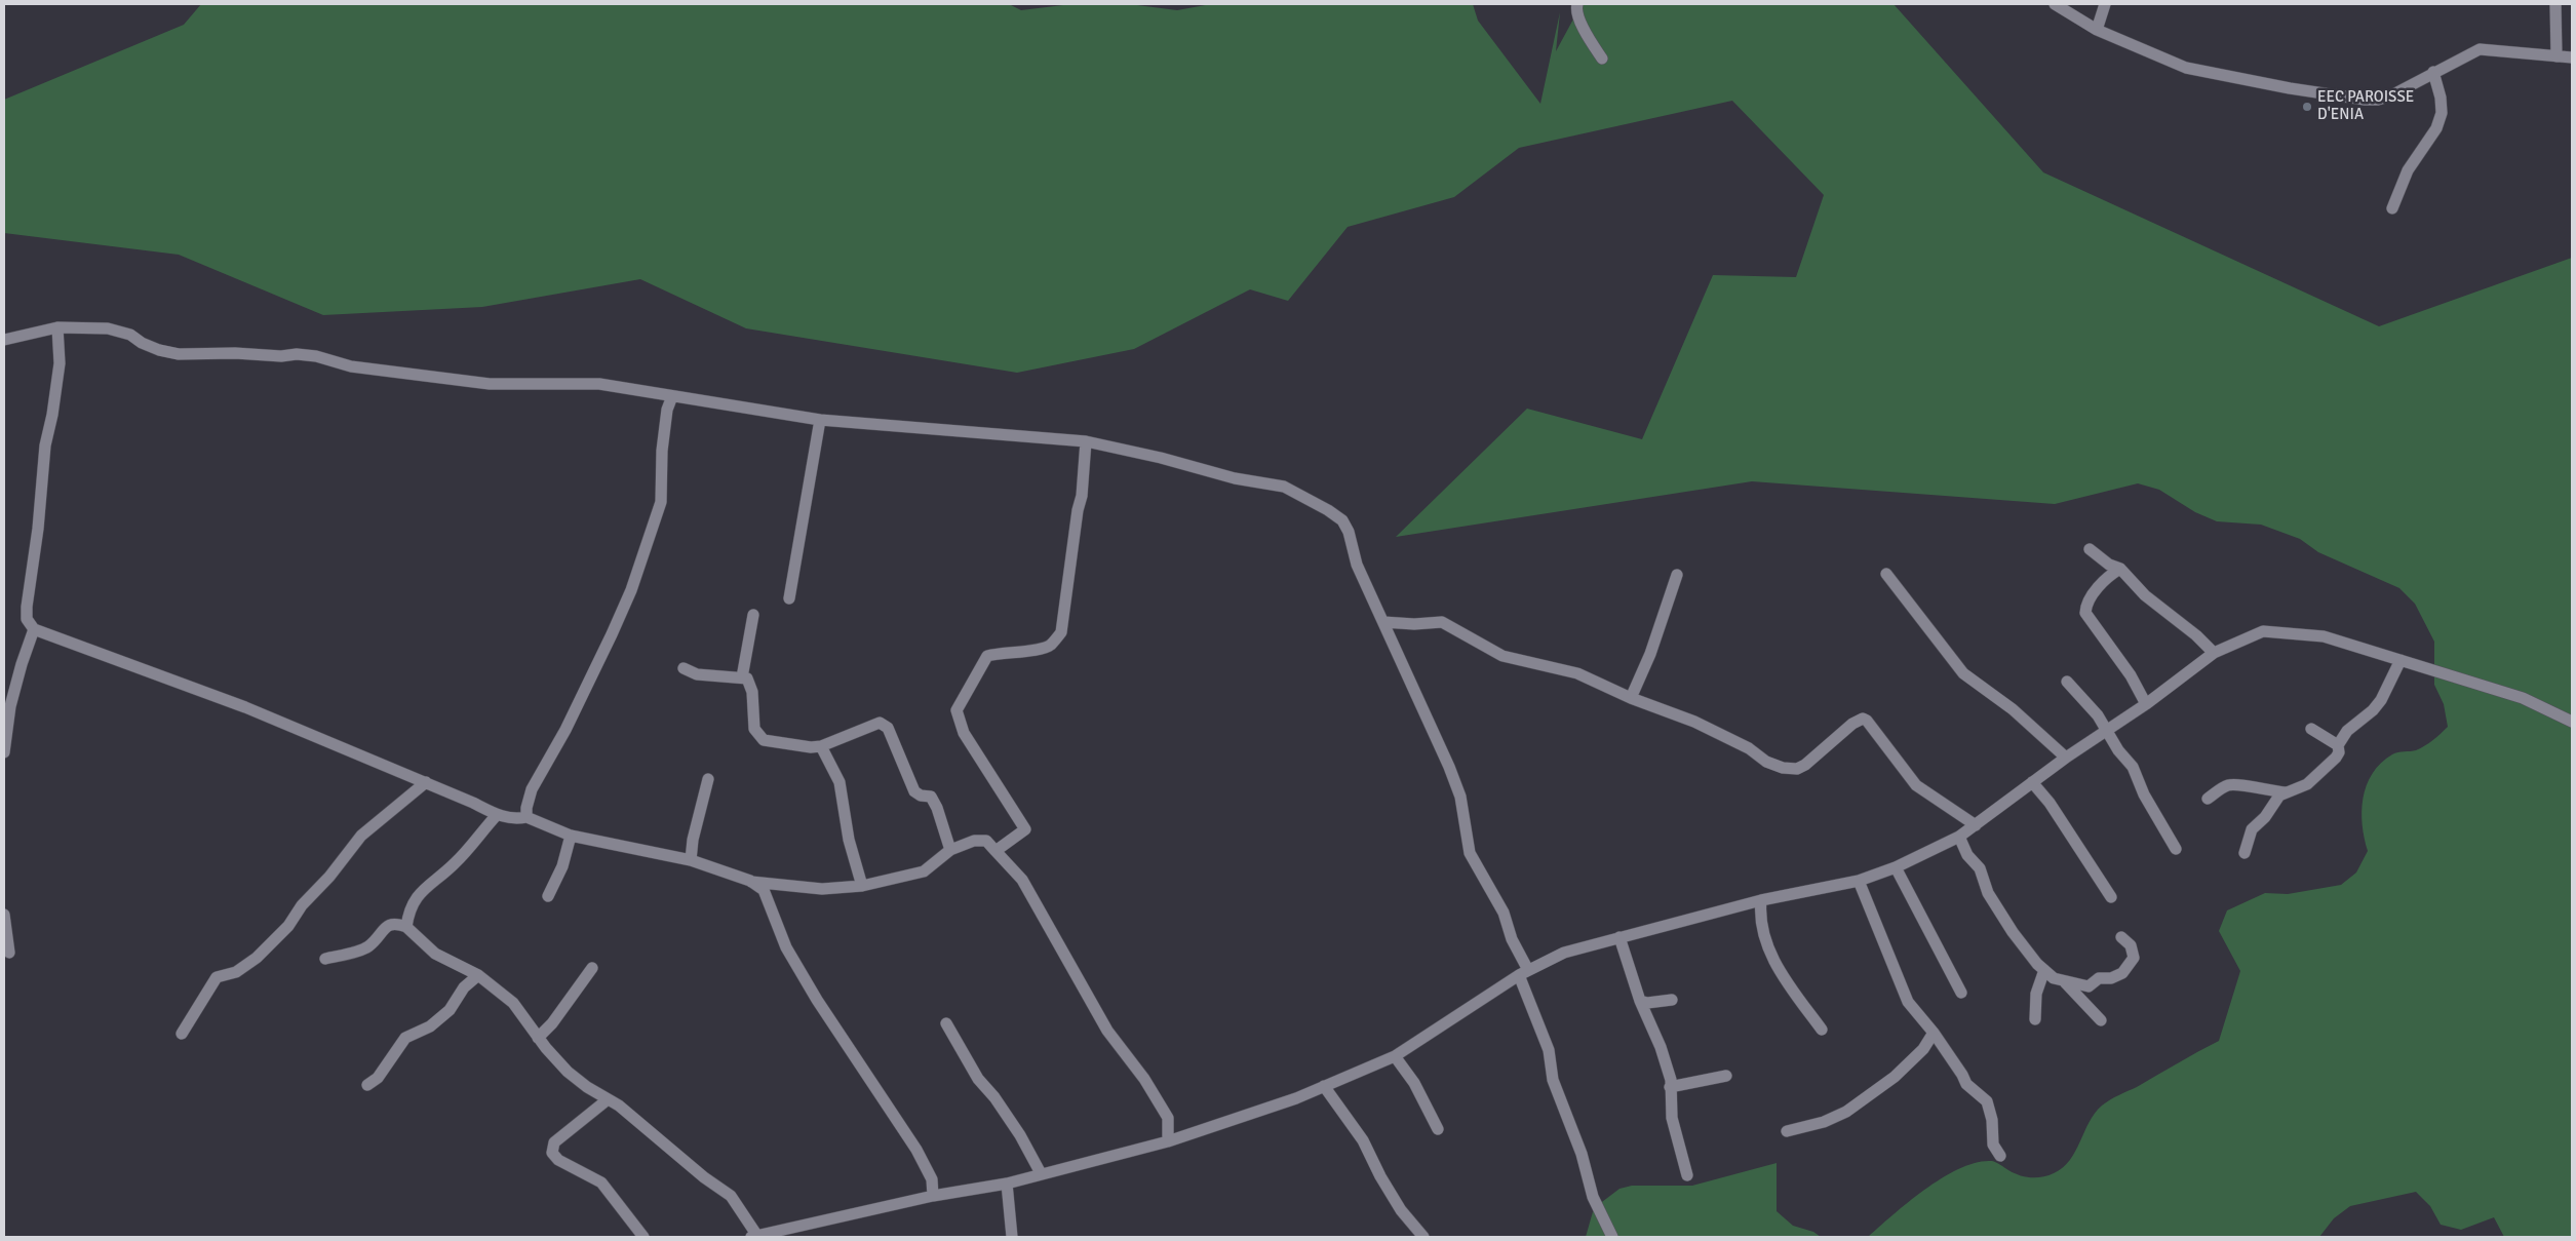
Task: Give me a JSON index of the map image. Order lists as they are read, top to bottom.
{
  "places": ["EEC PAROISSE D'ENIA"]
}
